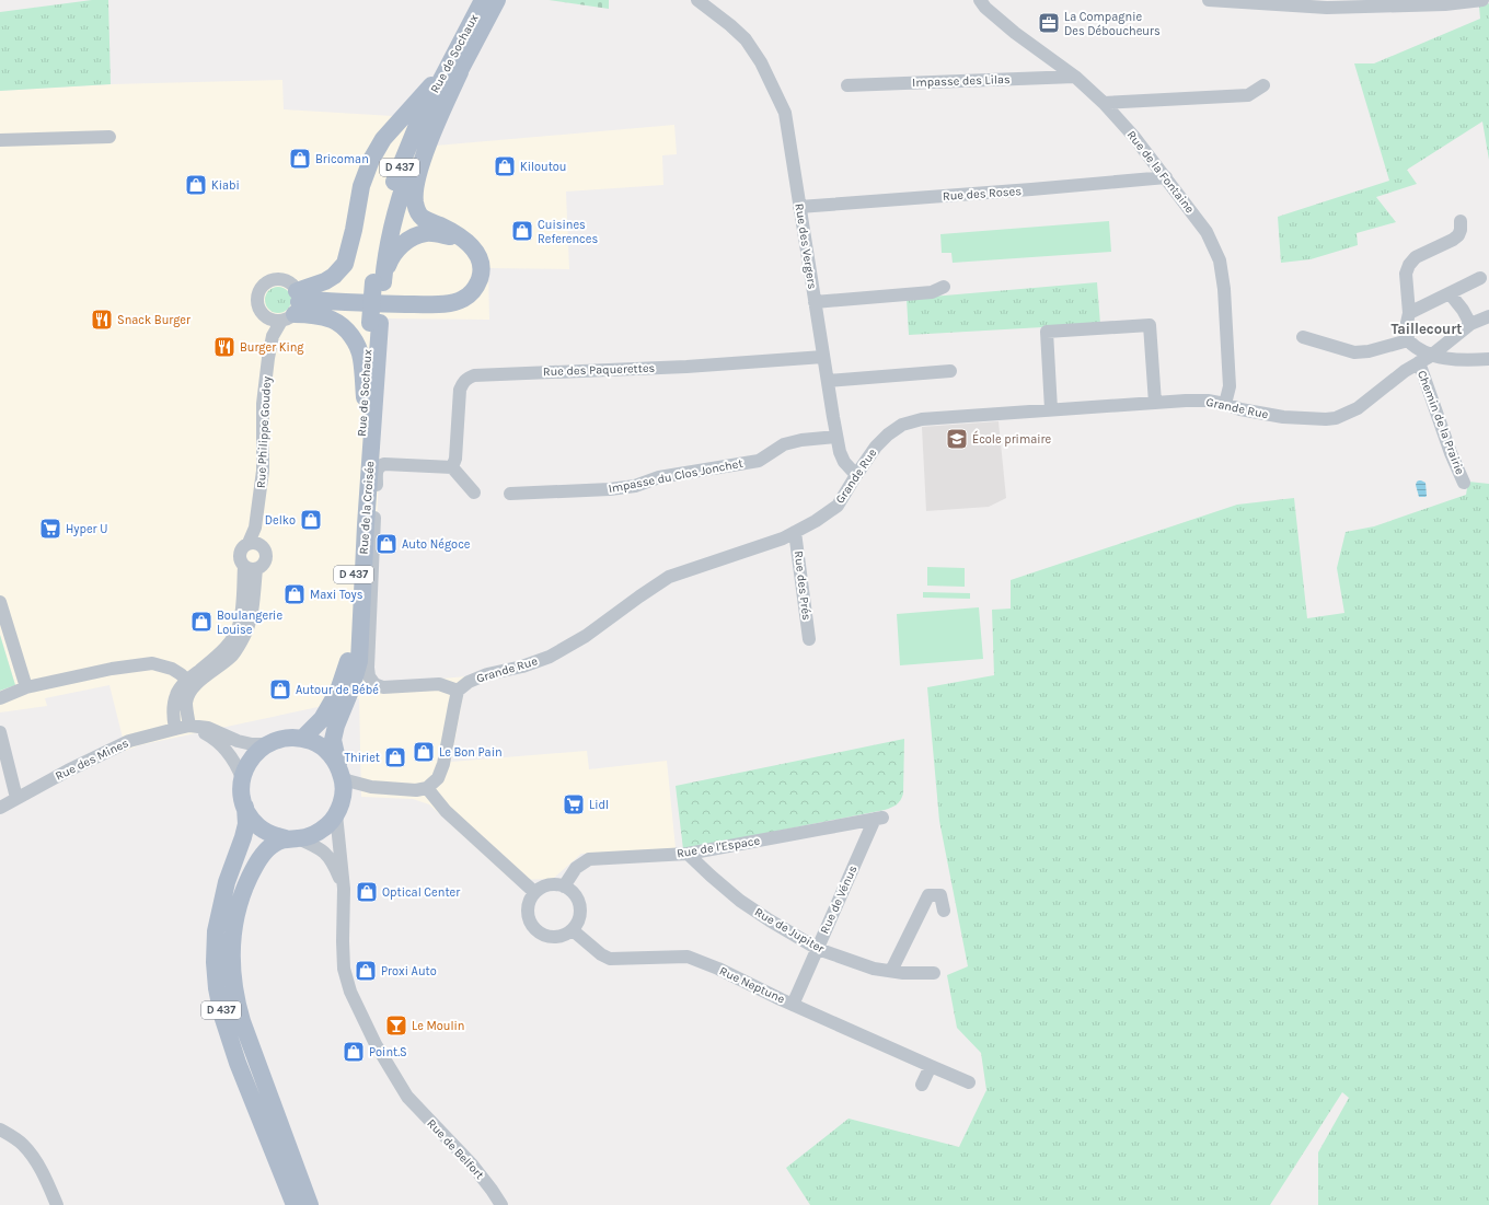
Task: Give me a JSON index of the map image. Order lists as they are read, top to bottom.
{
  "streets": {
    "main road": ["Rue de Sochaux", "D 437", "Rue de la Croisée"],
    "street": [
      "Impasse des Lilas",
      "Rue de la Fontaine",
      "Rue des Roses",
      "Rue des Vergers",
      "Rue des Paquerettes",
      "Grande Rue",
      "Chemin de la Prairie",
      "Rue Philippe Goudey",
      "Impasse du Clos Jonchet",
      "Rue des Prés",
      "Rue des Mines",
      "Rue de l'Espace",
      "Rue de Vénus",
      "Rue de Jupiter",
      "Rue Neptune",
      "Rue de Belfort"
    ]
  },
  "crossings": [
    ["Rue de Sochaux", "D 437"],
    ["Rue de Sochaux", "Rue de la Croisée"],
    ["Rue de Sochaux", "Rue des Mines"],
    ["Impasse des Lilas", "Rue de la Fontaine"],
    ["D 437", "Rue de la Croisée"],
    ["D 437", "Rue des Mines"],
    ["Rue de la Fontaine", "Rue des Roses"],
    ["Rue de la Fontaine", "Grande Rue"],
    ["Rue des Roses", "Rue des Vergers"],
    ["Rue des Vergers", "Rue des Paquerettes"],
    ["Rue des Vergers", "Grande Rue"],
    ["Rue des Vergers", "Impasse du Clos Jonchet"],
    ["Grande Rue", "Chemin de la Prairie"],
    ["Grande Rue", "Rue des Prés"],
    ["Rue de la Croisée", "Rue des Mines"],
    ["Rue de l'Espace", "Rue de Vénus"],
    ["Rue de l'Espace", "Rue de Jupiter"],
    ["Rue de l'Espace", "Rue Neptune"],
    ["Rue de Vénus", "Rue de Jupiter"],
    ["Rue de Vénus", "Rue Neptune"]
  ],
  "districts": ["Taillecourt"],
  "places": {
    "office": ["La Compagnie Des Déboucheurs"],
    "shop": [
      "Bricoman",
      "Kiloutou",
      "Kiabi",
      "Cuisines References",
      "Delko",
      "Auto Négoce",
      "Maxi Toys",
      "Boulangerie Louise",
      "Autour de Bébé",
      "Le Bon Pain",
      "Thiriet",
      "Optical Center",
      "Proxi Auto",
      "Point.S"
    ],
    "restaurant": ["Snack Burger", "Burger King"],
    "school or university": ["École primaire"],
    "supermarket": ["Hyper U", "Lidl"],
    "bar": ["Le Moulin"]
  }
}
